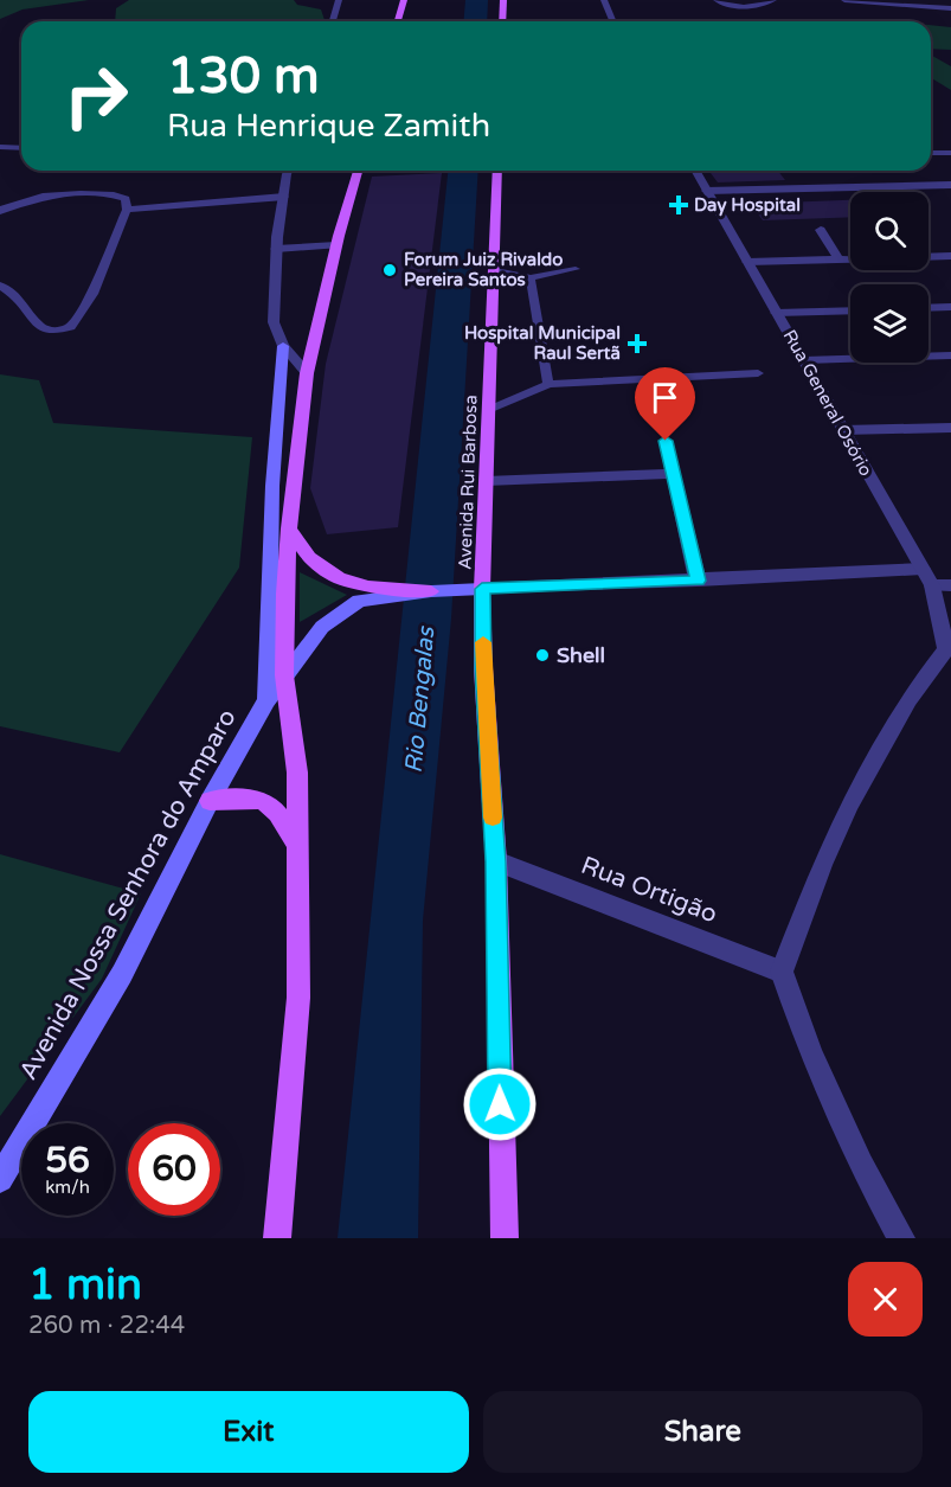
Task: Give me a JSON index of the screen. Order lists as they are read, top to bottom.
{
  "streets": {
    "main road": ["Avenida Rui Barbosa", "Avenida Nossa Senhora do Amparo"],
    "street": ["Rua General Osório", "Rua Ortigão"]
  },
  "crossings": [
    ["Rua General Osório", "Rua Ortigão"],
    ["Avenida Rui Barbosa", "Rua Ortigão"],
    ["Avenida Rui Barbosa", "Avenida Nossa Senhora do Amparo"]
  ],
  "water": ["Rio Bengalas"],
  "places": {
    "health": ["Day Hospital", "Hospital Municipal Raul Sertã"],
    "other": ["Forum Juiz Rivaldo Pereira Santos", "Shell"]
  },
  "page": {
    "turn": ["130 m", "Rua Henrique Zamith"],
    "speed": "56 km/h",
    "limit": "60",
    "heading": ["1 min", "260 m · 22:44"],
    "buttons": ["Exit", "Share"]
  }
}
